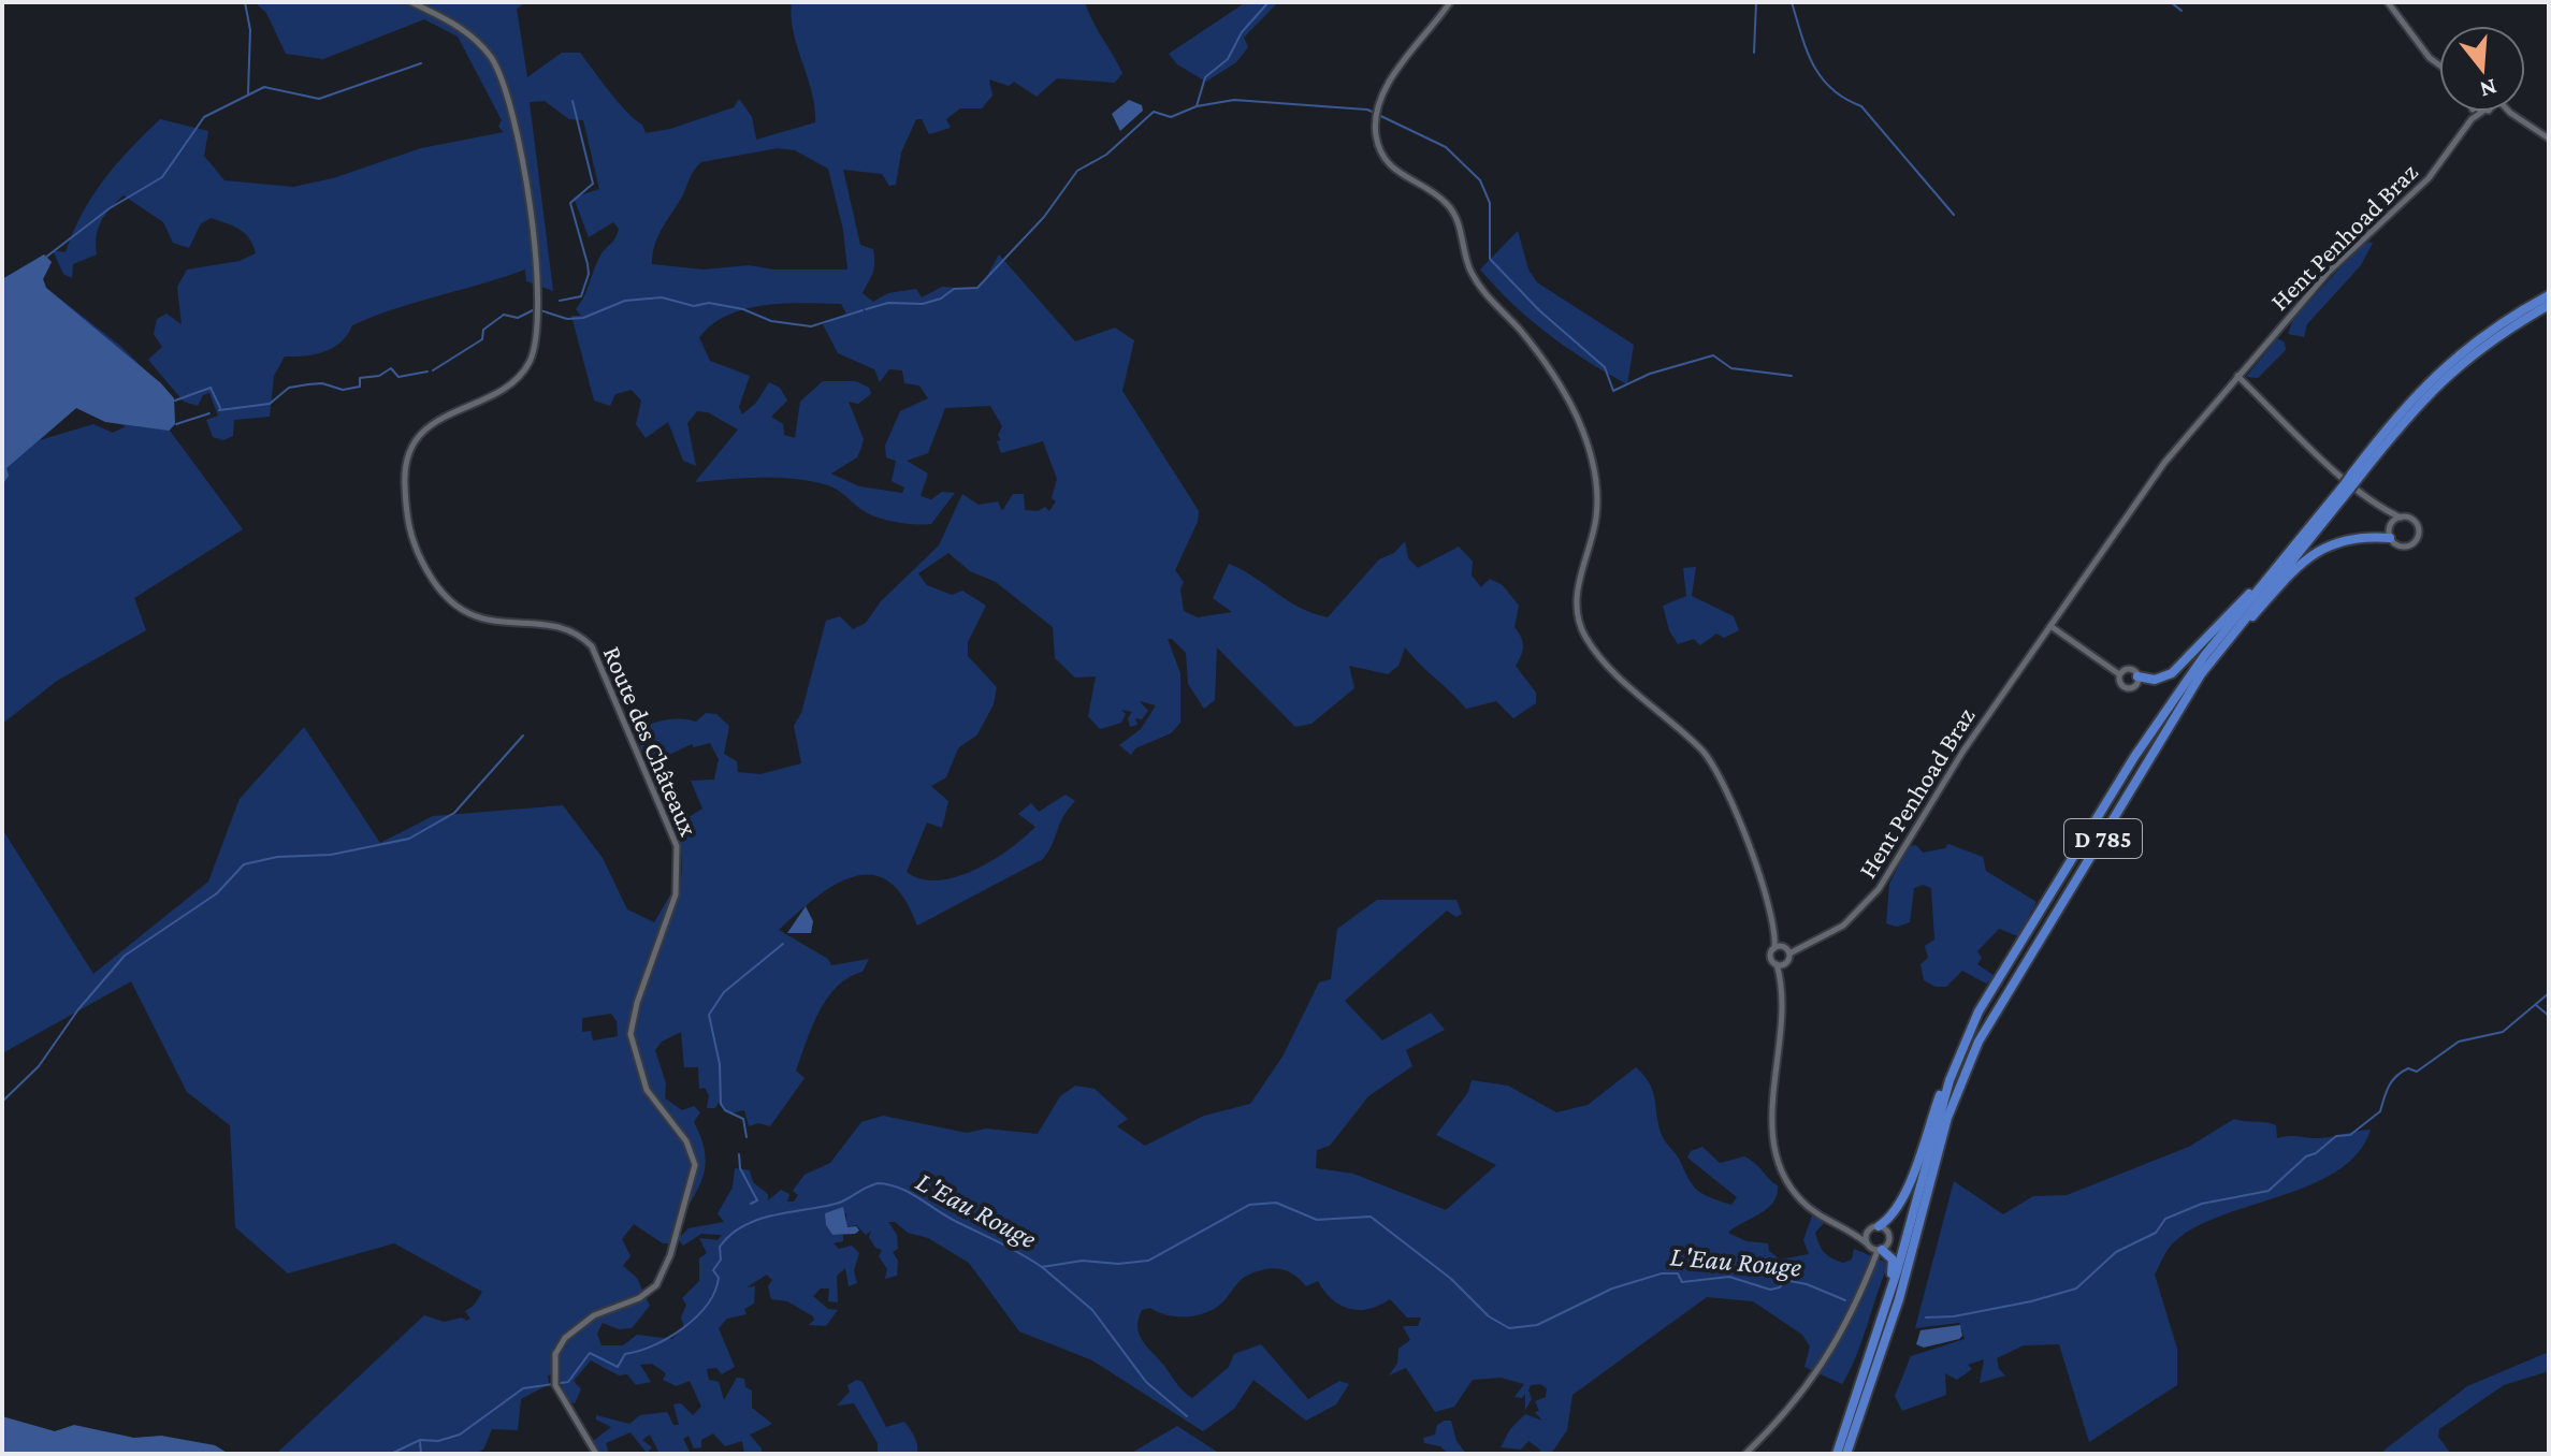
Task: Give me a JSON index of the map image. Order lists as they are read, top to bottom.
{
  "streets": {
    "highway": ["D 785"],
    "street": ["Hent Penhoad Braz", "Route des Châteaux"]
  },
  "water": ["L'Eau Rouge"],
  "north": "bottom"
}
